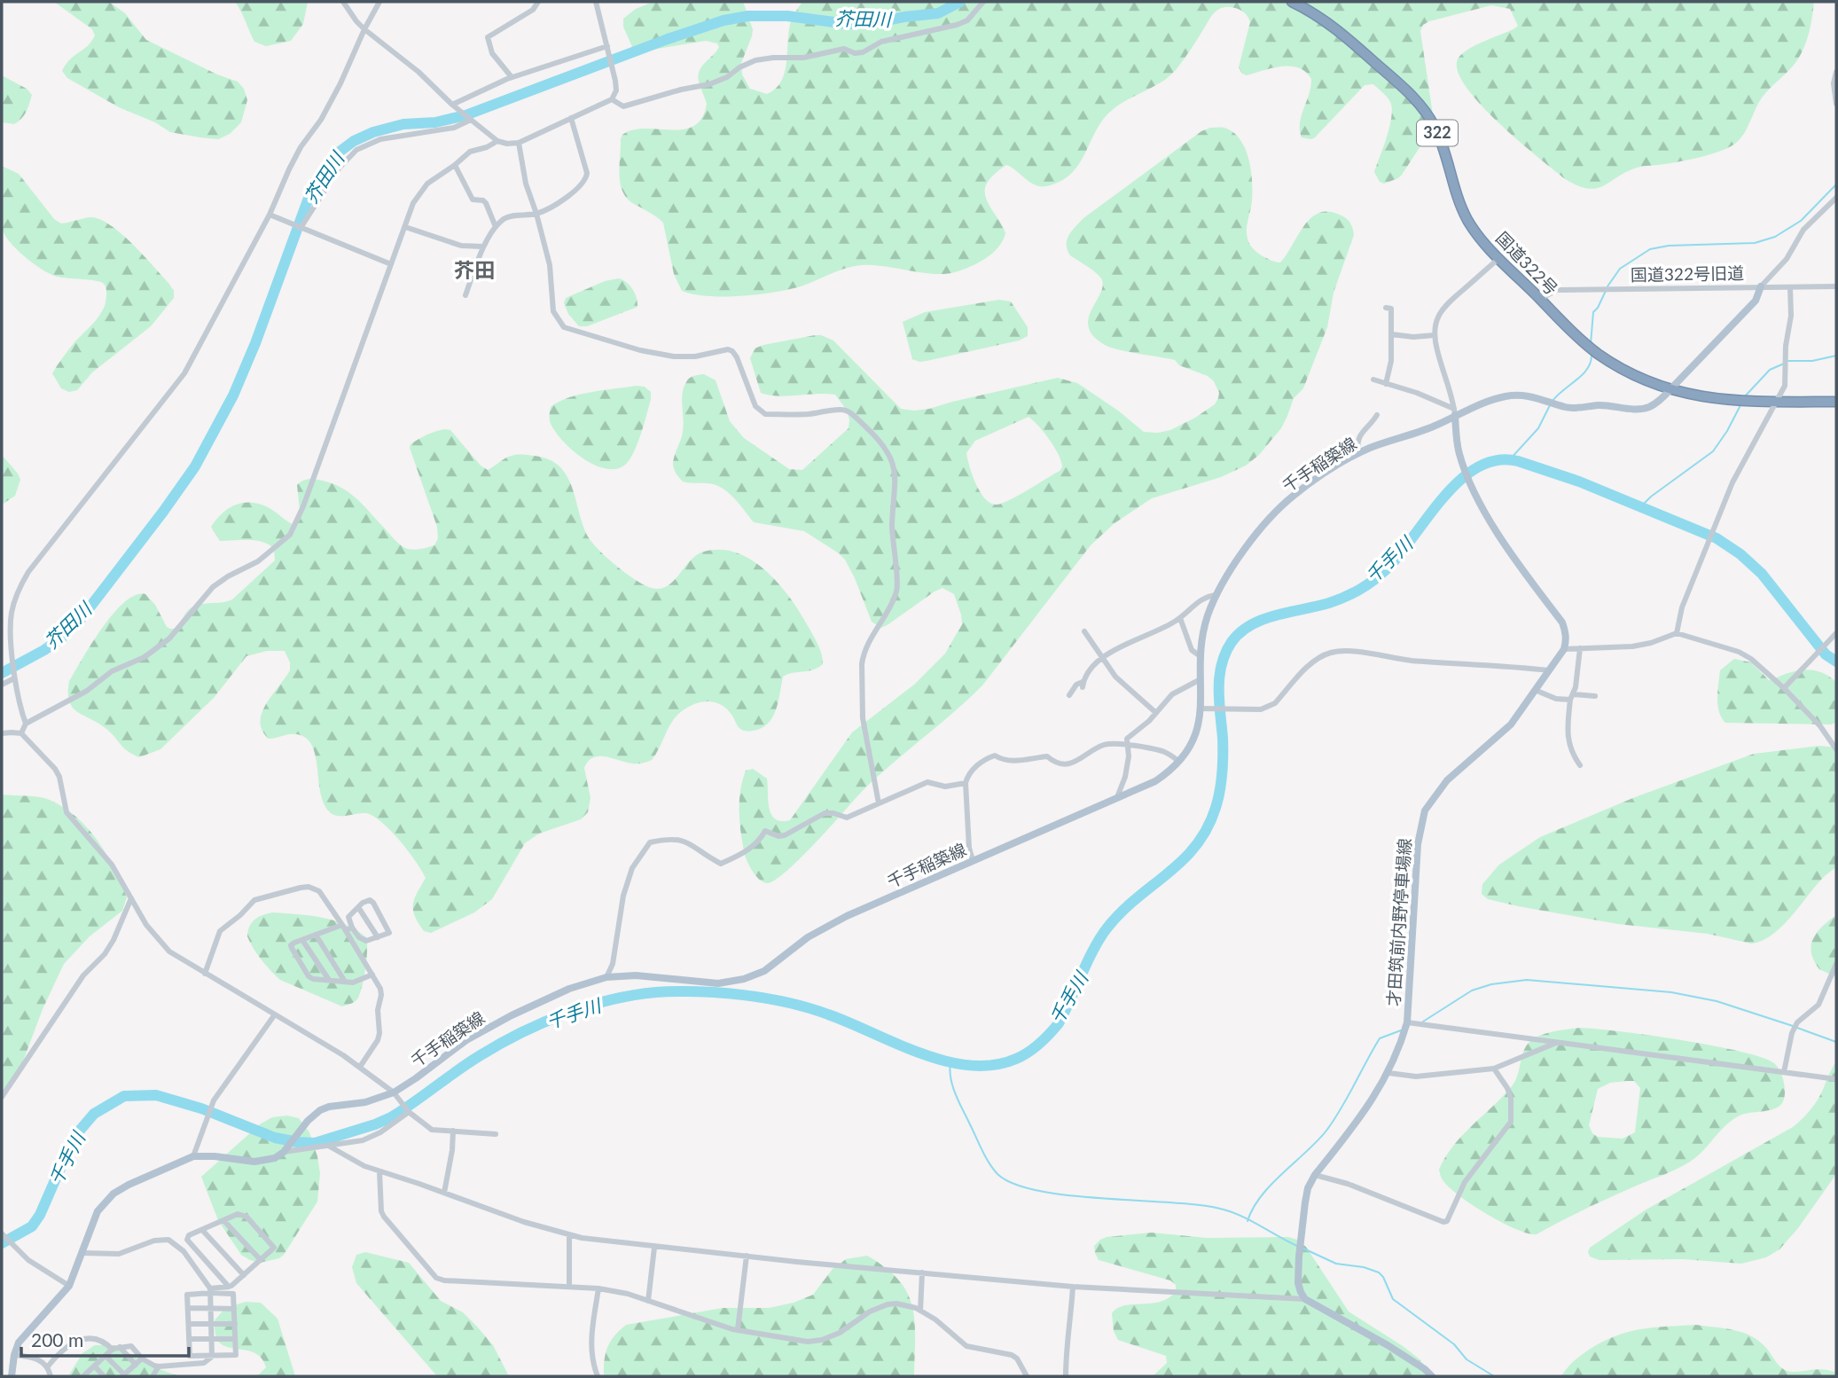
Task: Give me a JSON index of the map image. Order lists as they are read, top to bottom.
{
  "streets": {
    "highway": ["322", "国道322号"],
    "main road": ["千手稲築線", "才田筑前内野停車場線"],
    "street": ["国道322号旧道"]
  },
  "crossings": [
    ["国道322号", "国道322号旧道"],
    ["国道322号", "千手稲築線"],
    ["国道322号旧道", "千手稲築線"]
  ],
  "districts": ["芥田"],
  "water": ["芥田川", "千手川"],
  "scale_bar": "200 m"
}
